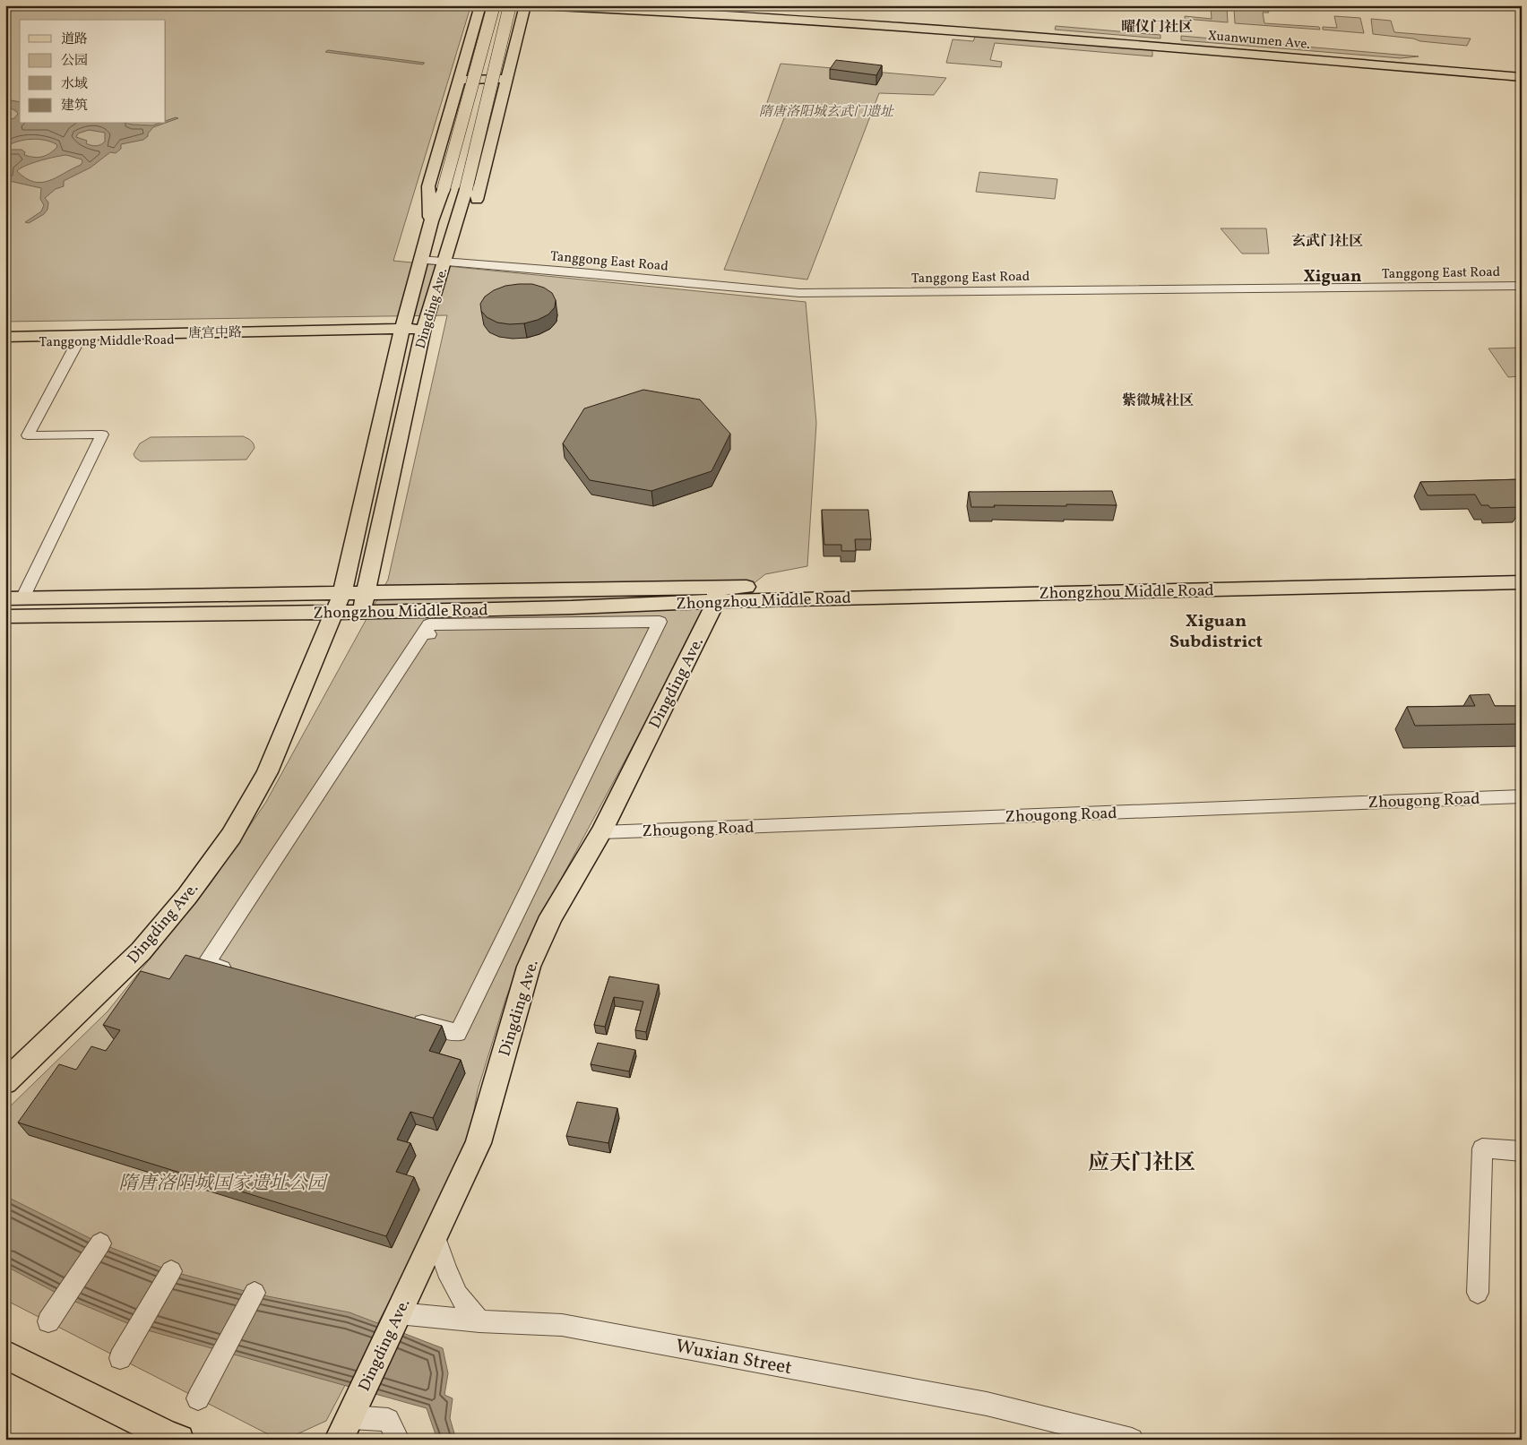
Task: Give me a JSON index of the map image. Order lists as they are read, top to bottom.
{
  "streets": {
    "main road": [
      "Xuanwumen Ave.",
      "Dingding Ave.",
      "唐宫中路",
      "Tanggong Middle Road",
      "Zhongzhou Middle Road"
    ],
    "street": ["Tanggong East Road", "Zhougong Road", "Wuxian Street"]
  },
  "crossings": [
    ["Tanggong East Road", "Dingding Ave."],
    ["Dingding Ave.", "唐宫中路"],
    ["Dingding Ave.", "Tanggong Middle Road"],
    ["Dingding Ave.", "Zhongzhou Middle Road"],
    ["Dingding Ave.", "Zhougong Road"],
    ["Dingding Ave.", "Wuxian Street"],
    ["唐宫中路", "Tanggong Middle Road"]
  ],
  "districts": [
    "曜仪门社区",
    "玄武门社区",
    "Xiguan",
    "紫微城社区",
    "Xiguan Subdistrict",
    "应天门社区"
  ],
  "parks": ["隋唐洛阳城玄武门遗址", "隋唐洛阳城国家遗址公园"],
  "legend": [
    "道路",
    "公园",
    "水域",
    "建筑"
  ]
}
